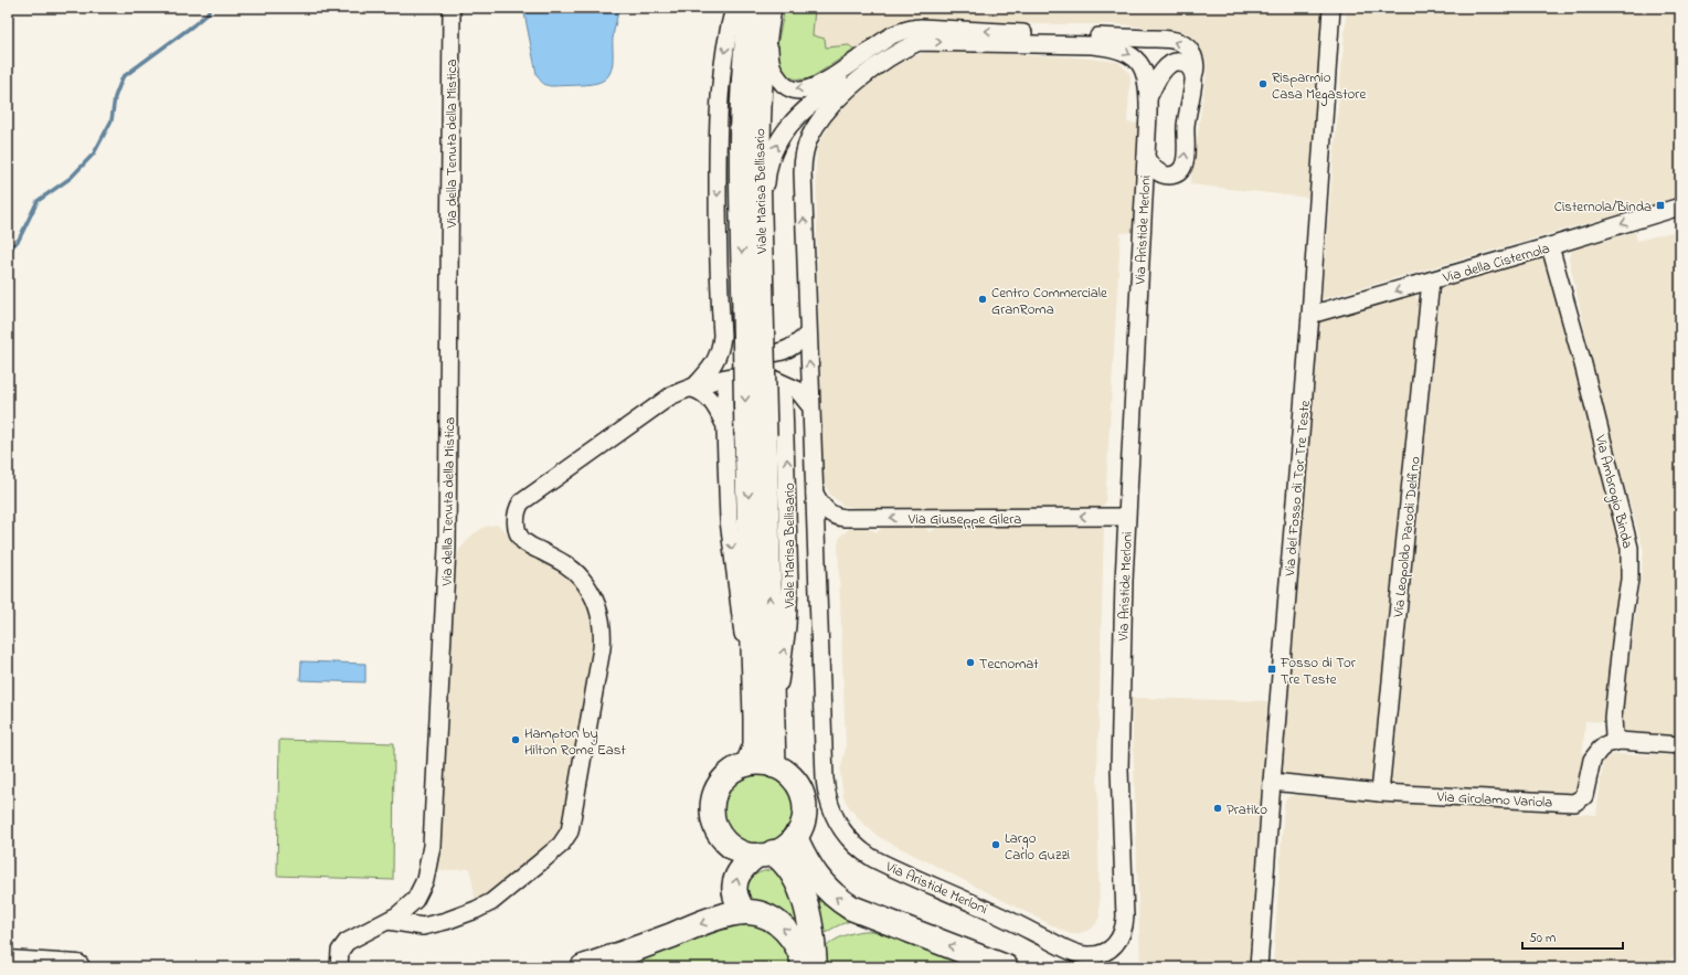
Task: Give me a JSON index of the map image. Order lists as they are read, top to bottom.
{
  "streets": {
    "main road": ["Viale Marisa Bellisario"],
    "street": [
      "Via della Tenuta della Mistica",
      "Via Aristide Merloni",
      "Via della Cisternola",
      "Via del Fosso di Tor Tre Teste",
      "Via Ambrogio Binda",
      "Via Giuseppe Gilera",
      "Via Leopoldo Parodi Delfino",
      "Via Girolamo Variola"
    ]
  },
  "crossings": [
    ["Via Aristide Merloni", "Via Giuseppe Gilera"],
    ["Via della Cisternola", "Via del Fosso di Tor Tre Teste"],
    ["Via della Cisternola", "Via Ambrogio Binda"],
    ["Via della Cisternola", "Via Leopoldo Parodi Delfino"],
    ["Via del Fosso di Tor Tre Teste", "Via Girolamo Variola"],
    ["Via Ambrogio Binda", "Via Girolamo Variola"],
    ["Via Leopoldo Parodi Delfino", "Via Girolamo Variola"]
  ],
  "one_way": ["Via della Cisternola", "Via Giuseppe Gilera"],
  "places": {
    "other": [
      "Risparmio Casa Megastore",
      "Centro Commerciale GranRoma",
      "Tecnomat",
      "Hampton by Hilton Rome East",
      "Pratiko",
      "Largo Carlo Guzzi"
    ],
    "transit": ["Cisternola/Binda", "Fosso di Tor Tre Teste"]
  },
  "scale_bar": "50 m"
}
